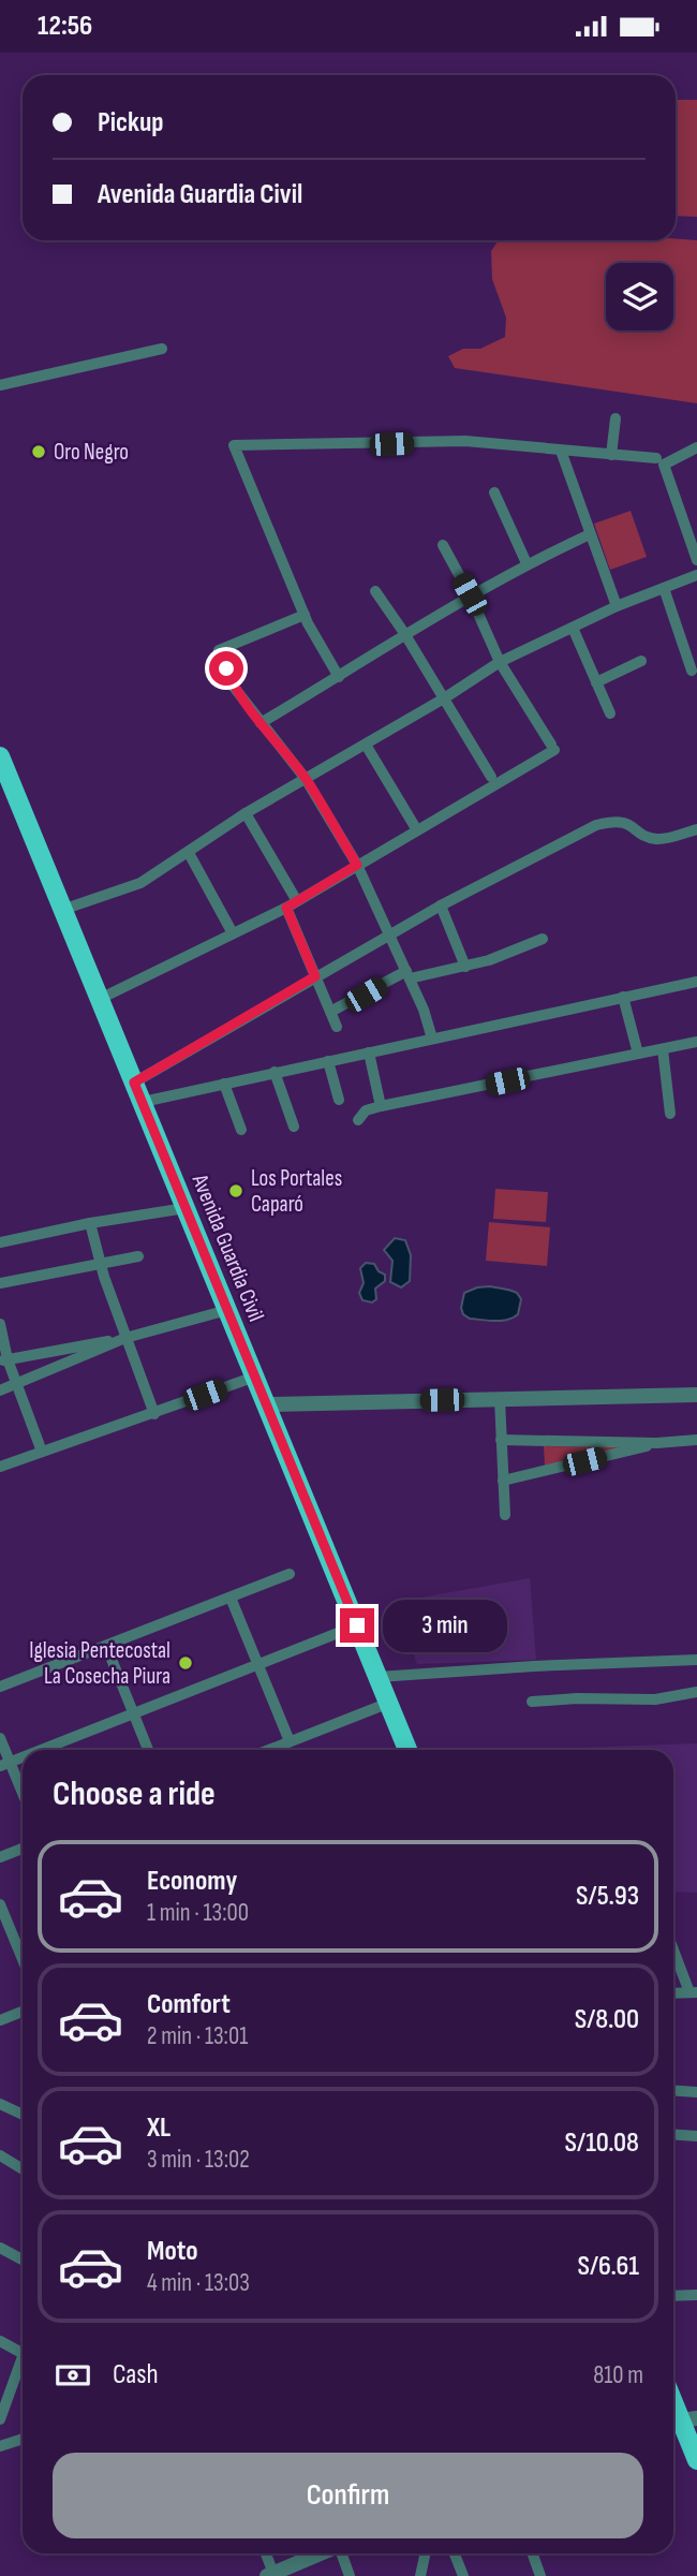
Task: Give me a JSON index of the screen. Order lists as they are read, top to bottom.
{
  "streets": {
    "highway": ["Avenida Guardia Civil"]
  },
  "places": ["Oro Negro", "Los Portales Caparó", "Iglesia Pentecostal La Cosecha Piura"],
  "page": {
    "status": "12:56",
    "banner": ["Pickup", "Avenida Guardia Civil"],
    "bubble": "3 min",
    "heading": "Choose a ride",
    "list": [
      {
        "name": "Economy",
        "note": "1 min · 13:00",
        "value": "S/5.93"
      },
      {
        "name": "Comfort",
        "note": "2 min · 13:01",
        "value": "S/8.00"
      },
      {
        "name": "XL",
        "note": "3 min · 13:02",
        "value": "S/10.08"
      },
      {
        "name": "Moto",
        "note": "4 min · 13:03",
        "value": "S/6.61"
      }
    ],
    "pay": ["Cash", "810 m"],
    "buttons": "Confirm"
  }
}
